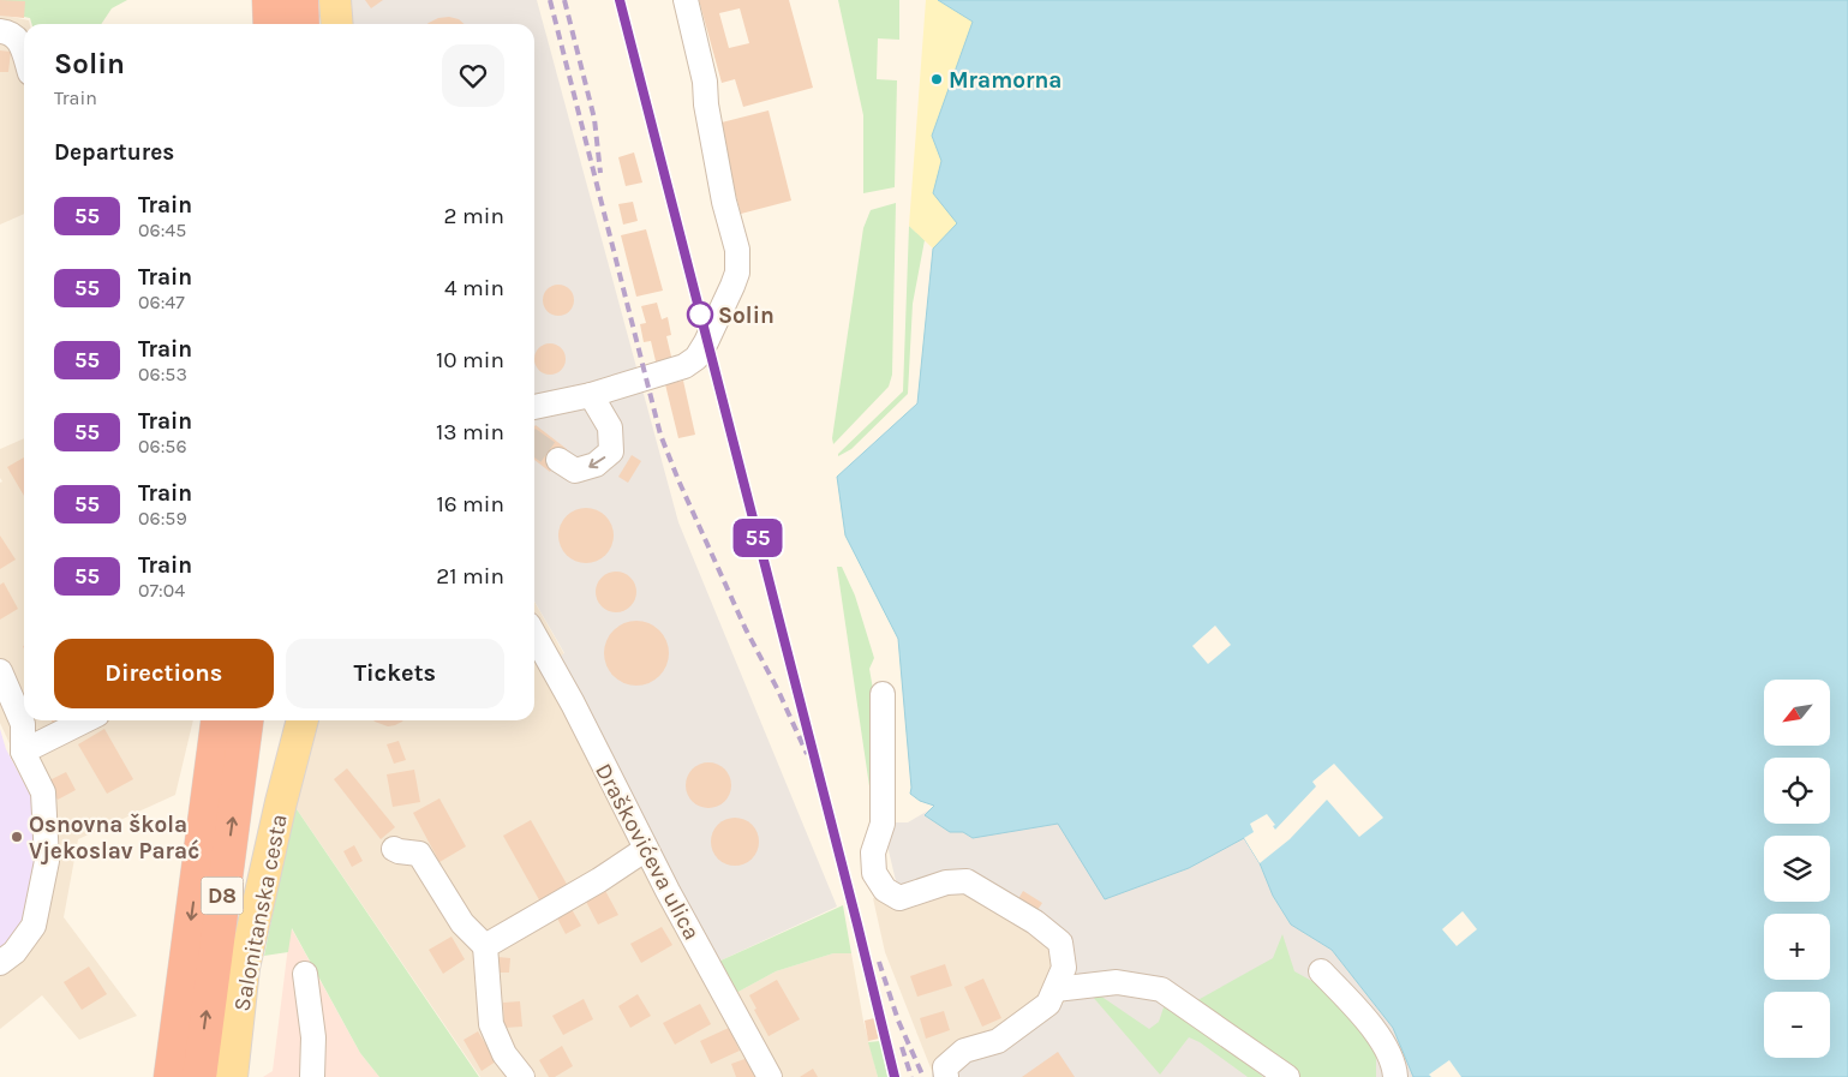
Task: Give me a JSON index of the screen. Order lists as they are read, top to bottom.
{
  "streets": {
    "highway": ["D8"],
    "main road": ["Salonitanska cesta"],
    "street": ["Draškovićeva ulica"]
  },
  "places": ["Mramorna", "Solin", "Osnovna škola Vjekoslav Parać"],
  "north": "bottom left",
  "page": {
    "on_map": "55",
    "heading": [
      ["Solin", "Train"],
      "Departures"
    ],
    "list": [
      {
        "mark": "55",
        "name": "Train",
        "note": "06:45",
        "value": "2 min"
      },
      {
        "mark": "55",
        "name": "Train",
        "note": "06:47",
        "value": "4 min"
      },
      {
        "mark": "55",
        "name": "Train",
        "note": "06:53",
        "value": "10 min"
      },
      {
        "mark": "55",
        "name": "Train",
        "note": "06:56",
        "value": "13 min"
      },
      {
        "mark": "55",
        "name": "Train",
        "note": "06:59",
        "value": "16 min"
      },
      {
        "mark": "55",
        "name": "Train",
        "note": "07:04",
        "value": "21 min"
      }
    ],
    "buttons": ["Directions", "Tickets"],
    "map_buttons": ["+", "−"]
  }
}
